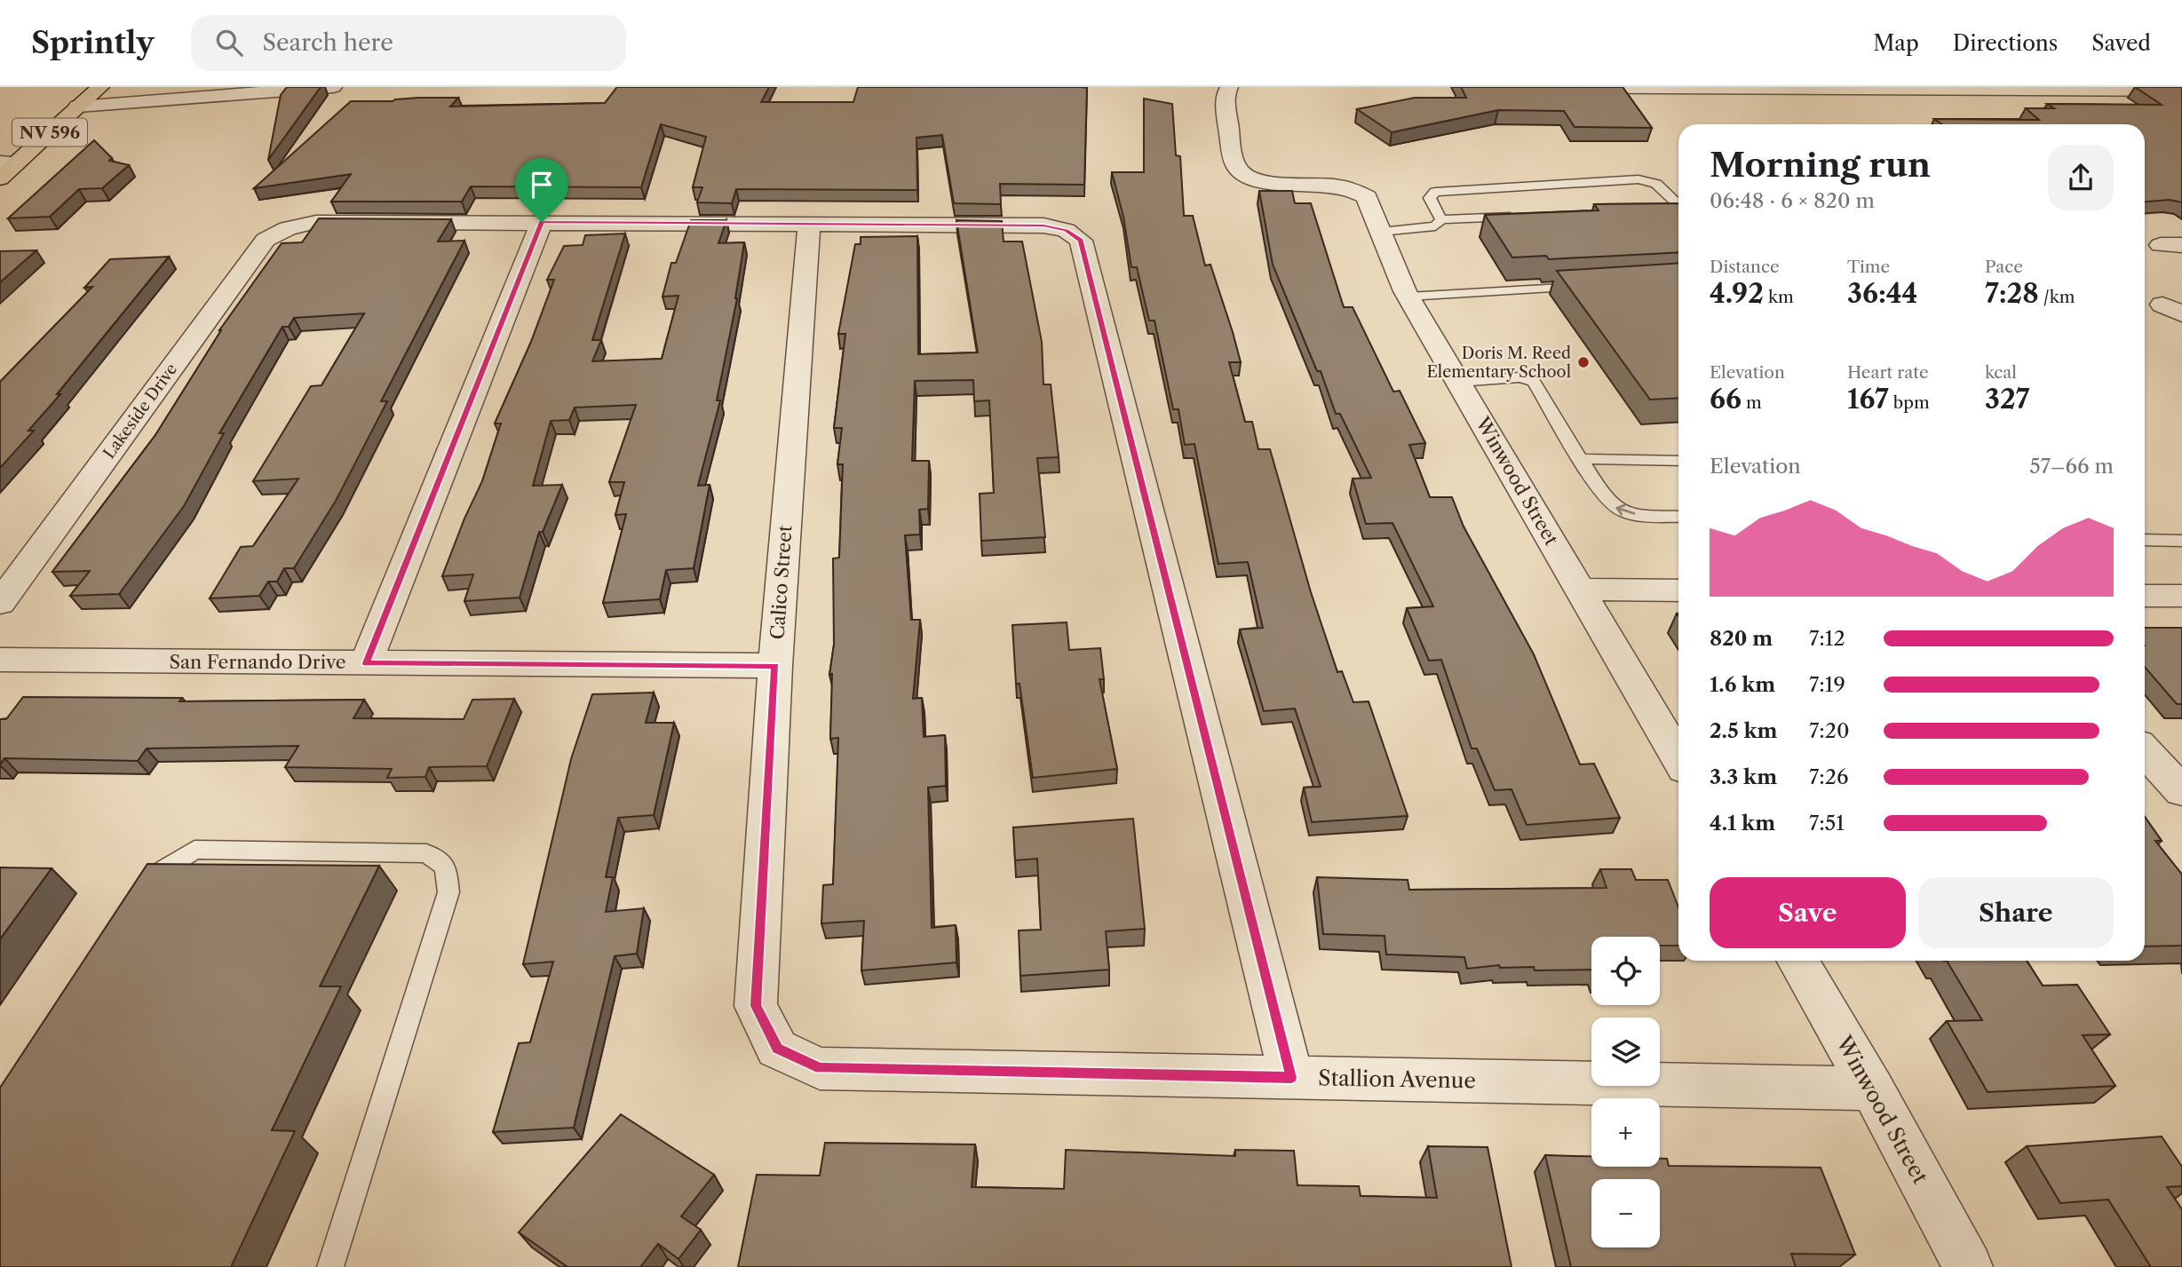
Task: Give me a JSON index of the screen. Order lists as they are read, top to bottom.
{
  "streets": {
    "main road": ["NV 596"],
    "street": [
      "Lakeside Drive",
      "Winwood Street",
      "Calico Street",
      "San Fernando Drive",
      "Stallion Avenue"
    ]
  },
  "crossings": [
    ["Winwood Street", "Stallion Avenue"],
    ["Calico Street", "San Fernando Drive"],
    ["Calico Street", "Stallion Avenue"]
  ],
  "places": ["Doris M. Reed Elementary School"],
  "page": {
    "header": "Sprintly",
    "search": "Search here",
    "nav": ["Map", "Directions", "Saved"],
    "heading": ["Morning run", "06:48 · 6 × 820 m"],
    "stats": [
      ["Distance", "4.92 km"],
      ["Time", "36:44"],
      ["Pace", "7:28 /km"],
      ["Elevation", "66 m"],
      ["Heart rate", "167 bpm"],
      ["kcal", "327"]
    ],
    "chart": ["Elevation", "57–66 m"],
    "list": [
      {
        "name": "820 m",
        "note": "7:12"
      },
      {
        "name": "1.6 km",
        "note": "7:19"
      },
      {
        "name": "2.5 km",
        "note": "7:20"
      },
      {
        "name": "3.3 km",
        "note": "7:26"
      },
      {
        "name": "4.1 km",
        "note": "7:51"
      }
    ],
    "buttons": ["Save", "Share"],
    "map_buttons": ["+", "−"]
  }
}
